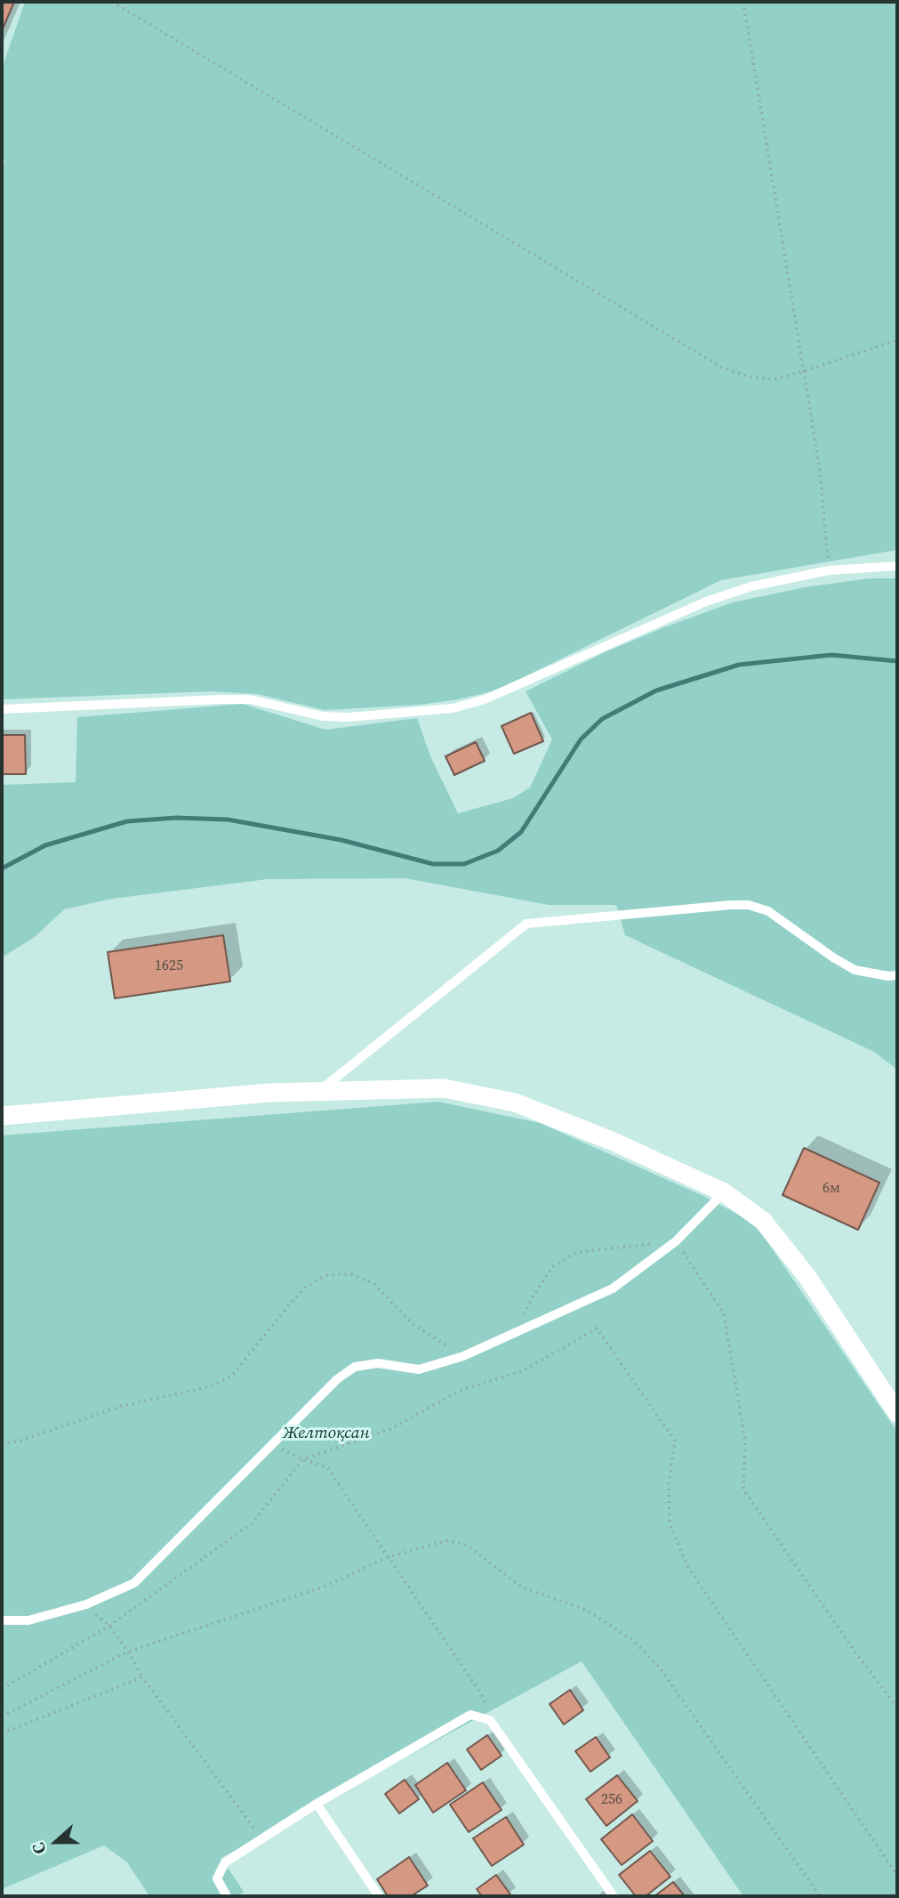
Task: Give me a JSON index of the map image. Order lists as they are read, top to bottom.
{
  "parks": ["Желтоқсан"],
  "house_numbers": ["1625", "6м", "256"],
  "north": "left"
}
